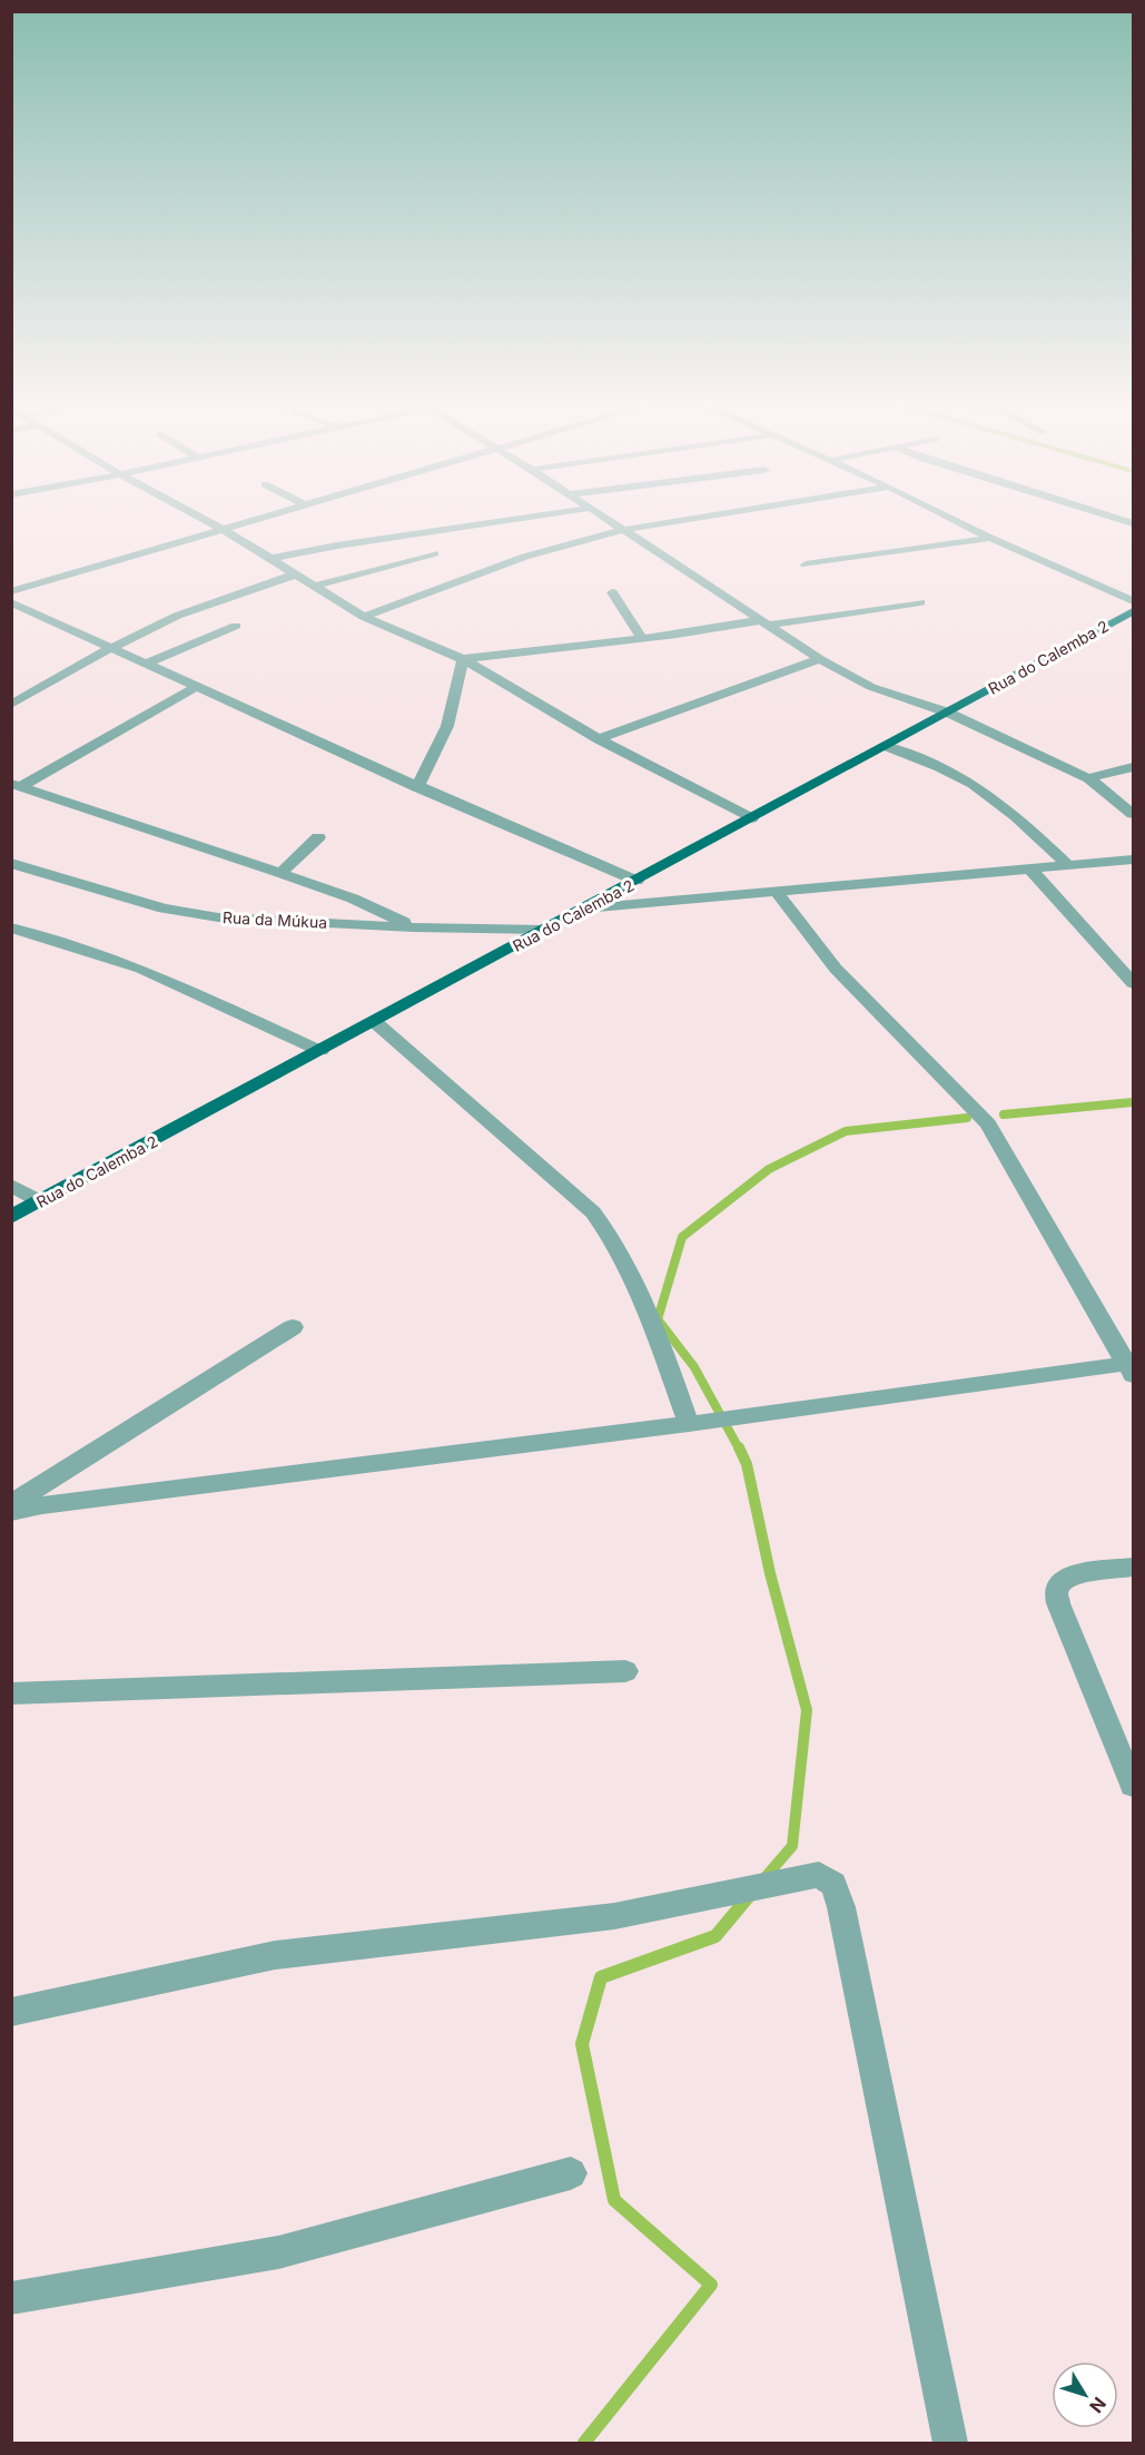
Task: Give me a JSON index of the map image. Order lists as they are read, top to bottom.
{
  "streets": {
    "main road": ["Rua do Calemba 2"],
    "street": ["Rua da Múkua"]
  },
  "crossings": [
    ["Rua do Calemba 2", "Rua da Múkua"]
  ],
  "north": "bottom right"
}
